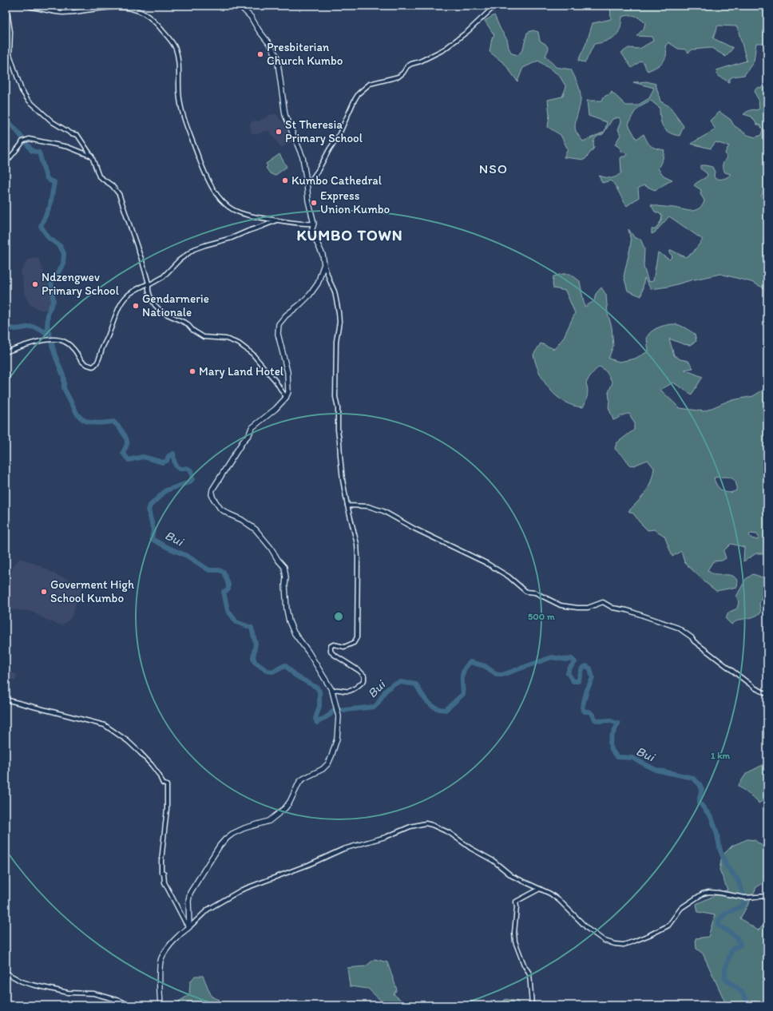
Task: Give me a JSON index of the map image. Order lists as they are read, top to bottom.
{
  "districts": ["NSO", "KUMBO TOWN"],
  "water": ["Bui"],
  "places": [
    "Presbiterian Church Kumbo",
    "St Theresia Primary School",
    "Kumbo Cathedral",
    "Express Union Kumbo",
    "Ndzengwev Primary School",
    "Gendarmerie Nationale",
    "Mary Land Hotel",
    "Goverment High School Kumbo"
  ],
  "rings": ["500 m", "1 km"]
}
